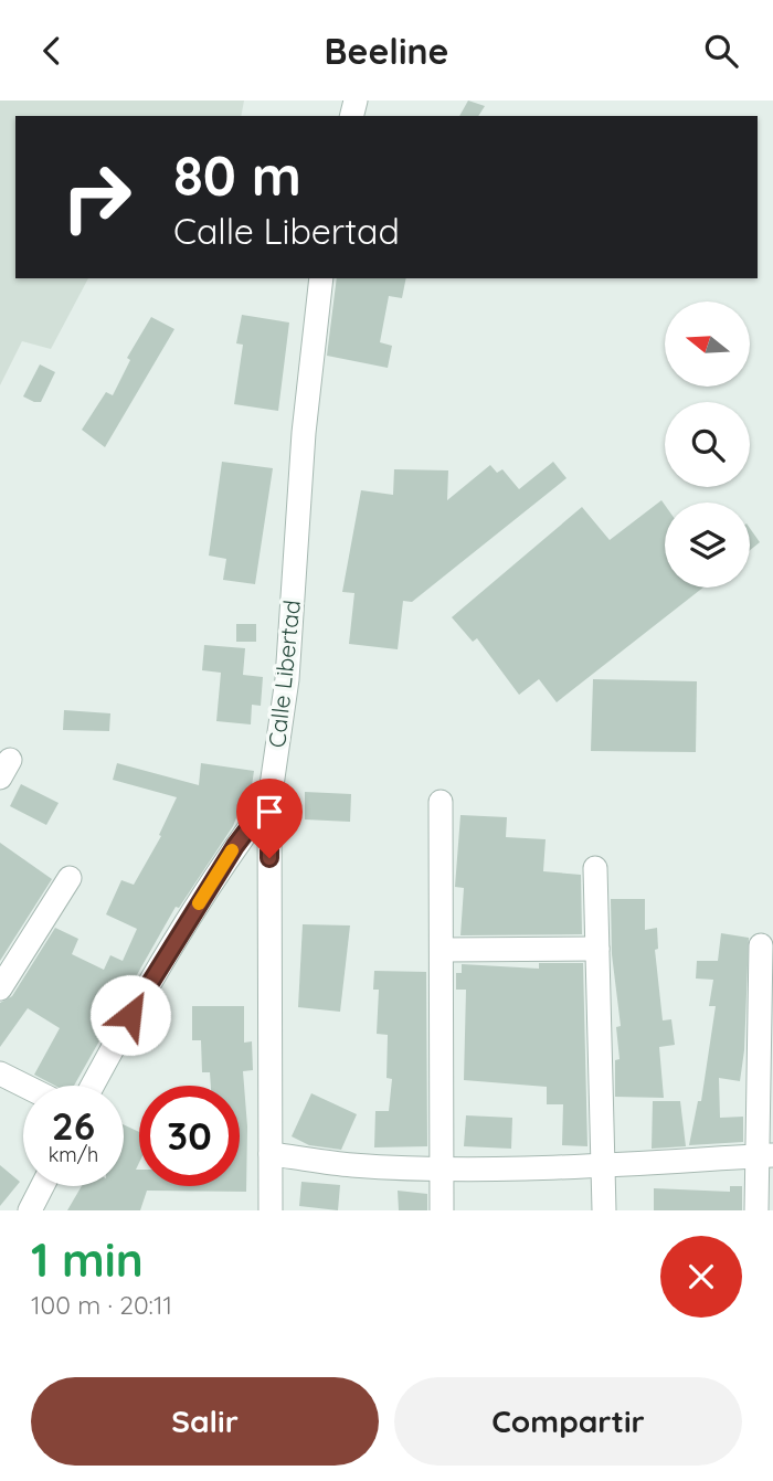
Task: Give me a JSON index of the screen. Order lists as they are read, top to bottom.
{
  "streets": {
    "street": ["Calle Libertad"]
  },
  "north": "left",
  "page": {
    "header": "Beeline",
    "turn": ["80 m", "Calle Libertad"],
    "speed": "26 km/h",
    "limit": "30",
    "heading": ["1 min", "100 m · 20:11"],
    "buttons": ["Salir", "Compartir"]
  }
}
